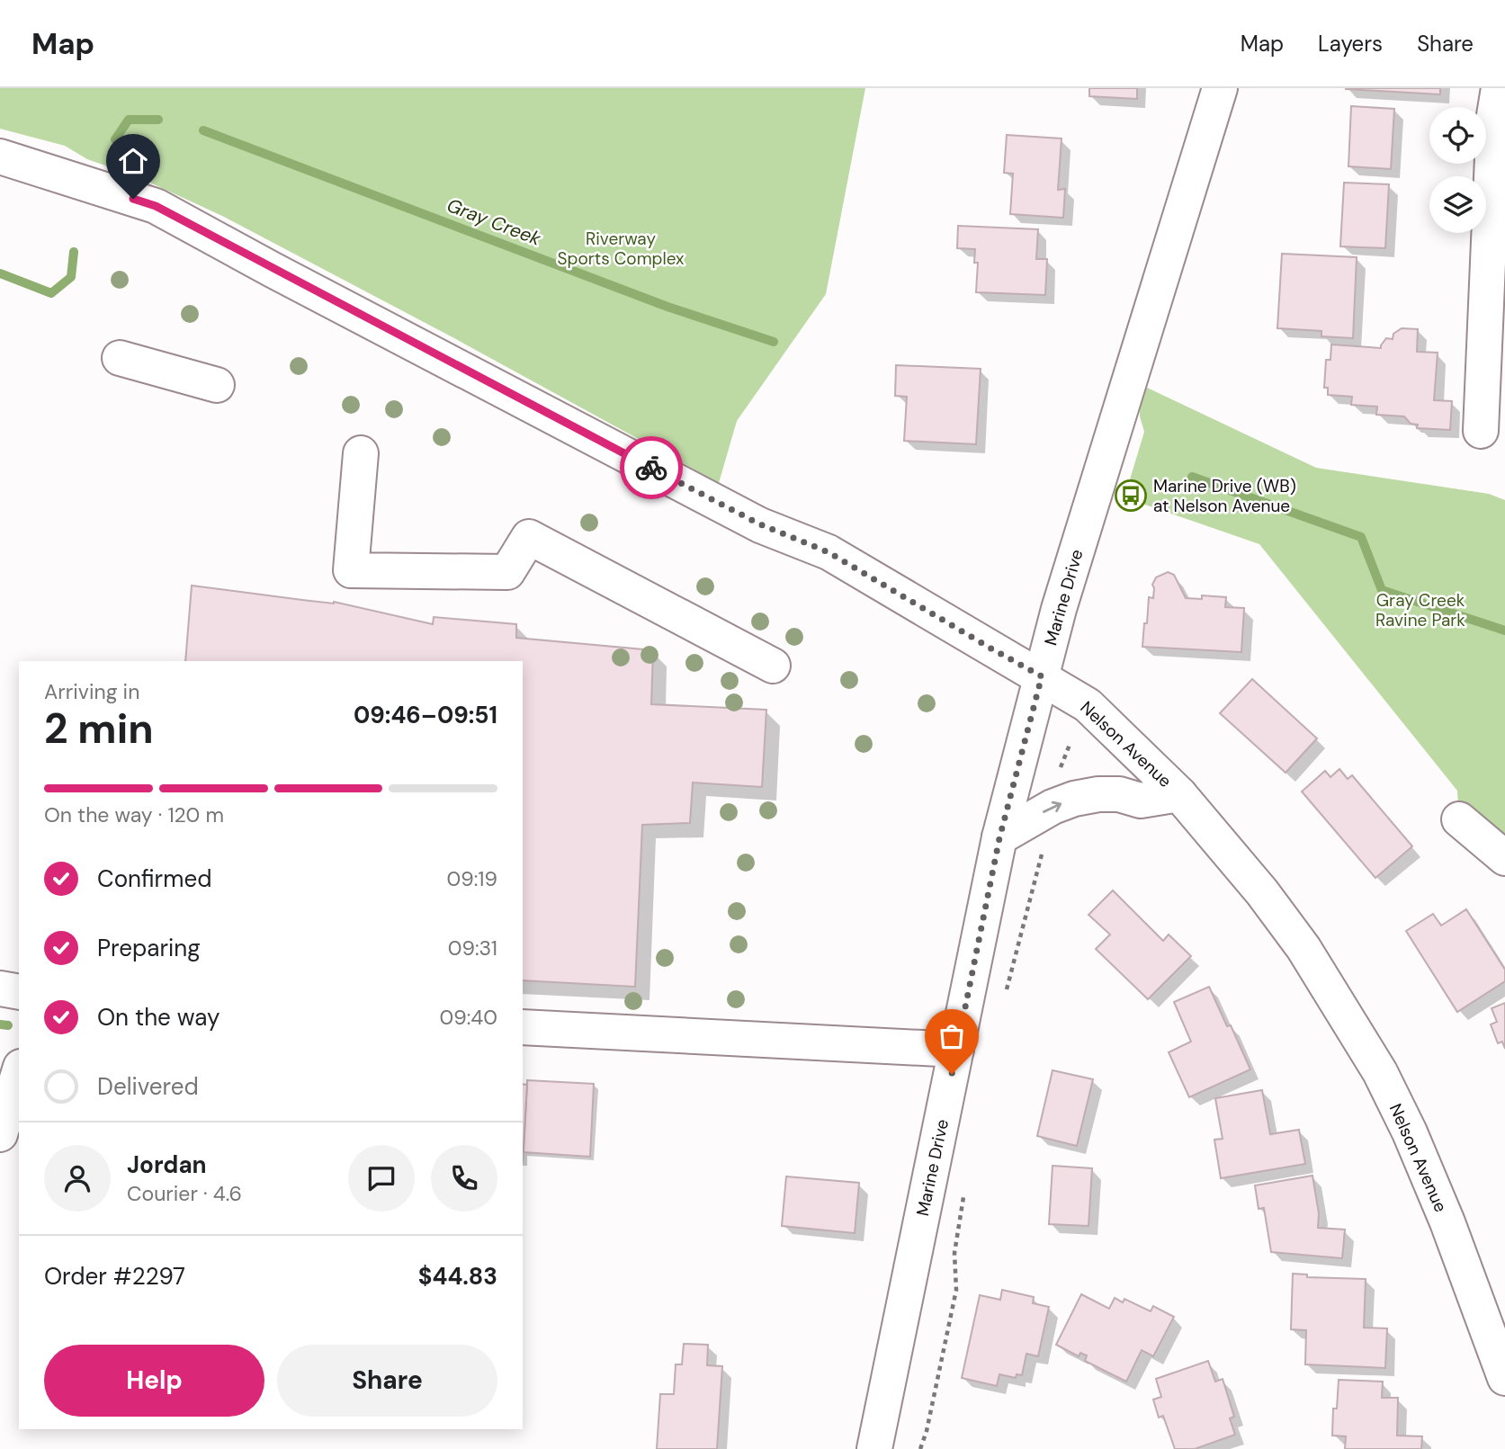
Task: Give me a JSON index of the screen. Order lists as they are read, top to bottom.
{
  "streets": {
    "street": ["Marine Drive", "Nelson Avenue"]
  },
  "crossings": [
    ["Marine Drive", "Nelson Avenue"]
  ],
  "water": ["Gray Creek"],
  "parks": ["Riverway Sports Complex", "Gray Creek Ravine Park"],
  "places": {
    "bus stop": ["Marine Drive (WB) at Nelson Avenue"]
  },
  "page": {
    "header": "Map",
    "nav": ["Map", "Layers", "Share"],
    "heading": ["2 min", "Arriving in", "09:46–09:51"],
    "panel": [
      "Jordan",
      "Courier · 4.6",
      "Order #2297",
      "$44.83"
    ],
    "bar": "On the way · 120 m",
    "list": [
      ["Confirmed", "09:19"],
      ["Preparing", "09:31"],
      ["On the way", "09:40"],
      "Delivered"
    ],
    "buttons": ["Help", "Share"]
  }
}
